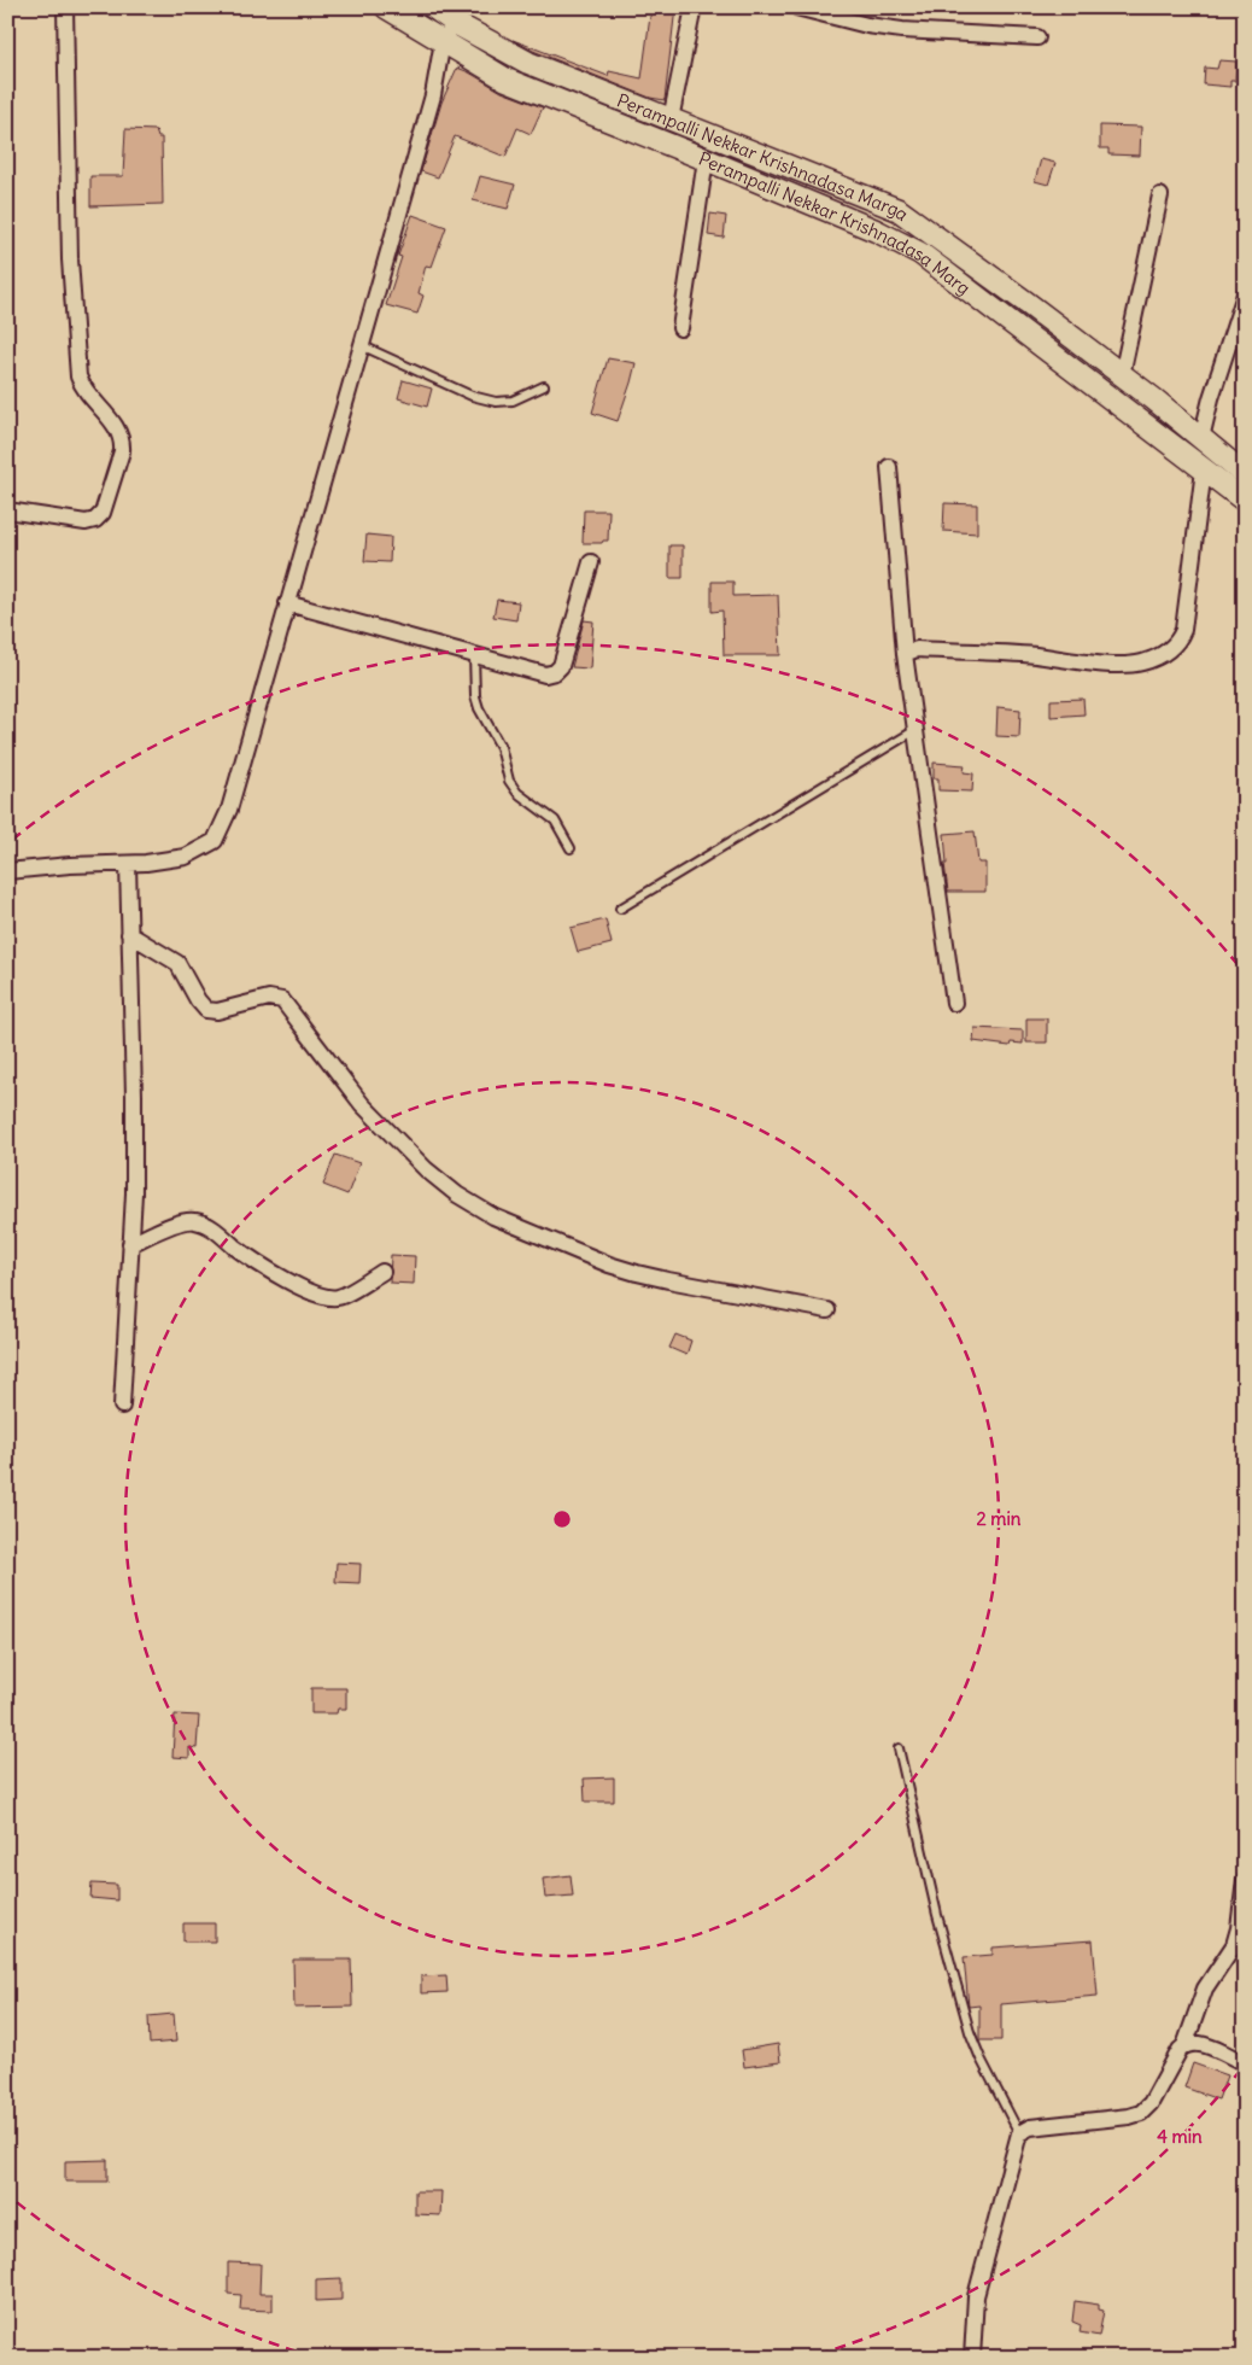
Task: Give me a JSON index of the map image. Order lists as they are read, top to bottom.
{
  "streets": {
    "main road": ["Perampalli Nekkar Krishnadasa Marga", "Perampalli Nekkar Krishnadasa Marg"]
  },
  "rings": ["2 min", "4 min"]
}
